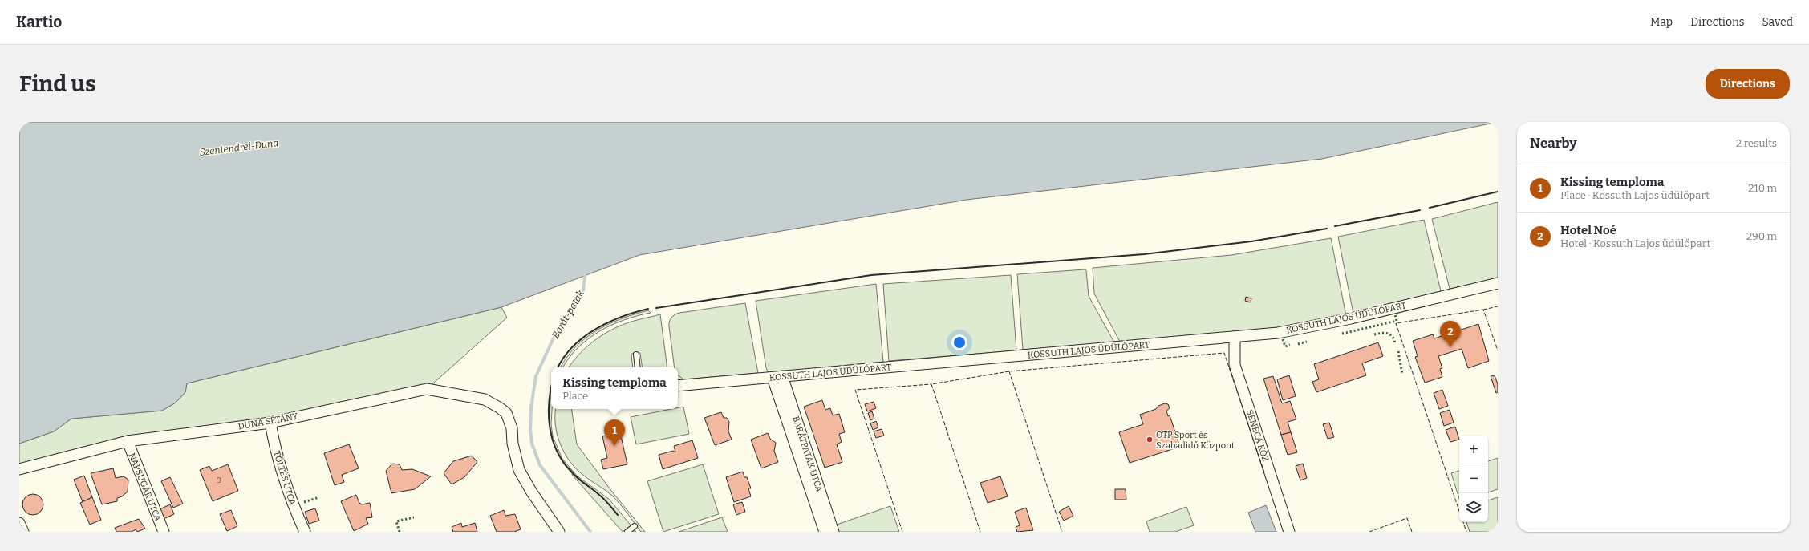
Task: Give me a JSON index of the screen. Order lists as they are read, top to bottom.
{
  "streets": {
    "street": [
      "KOSSUTH LAJOS ÜDÜLŐPART",
      "DUNA SÉTÁNY",
      "SENECA KÖZ",
      "BARÁTPATAK UTCA",
      "TÖLTÉS UTCA",
      "NAPSUGÁR UTCA"
    ]
  },
  "crossings": [
    ["KOSSUTH LAJOS ÜDÜLŐPART", "SENECA KÖZ"],
    ["KOSSUTH LAJOS ÜDÜLŐPART", "BARÁTPATAK UTCA"],
    ["DUNA SÉTÁNY", "TÖLTÉS UTCA"],
    ["DUNA SÉTÁNY", "NAPSUGÁR UTCA"]
  ],
  "water": ["Szentendrei-Duna", "Barát-patak"],
  "places": ["OTP Sport és Szabadidő Központ"],
  "house_numbers": ["3"],
  "page": {
    "header": "Kartio",
    "nav": ["Map", "Directions", "Saved"],
    "buttons": "Directions",
    "title": "Find us",
    "heading": ["Nearby", "2 results"],
    "list": [
      {
        "mark": "1",
        "name": "Kissing temploma",
        "note": "Place · Kossuth Lajos üdülőpart",
        "value": "210 m"
      },
      {
        "mark": "2",
        "name": "Hotel Noé",
        "note": "Hotel · Kossuth Lajos üdülőpart",
        "value": "290 m"
      }
    ],
    "pins": ["2", "1"],
    "popup": ["Kissing temploma", "Place"],
    "map_buttons": ["+", "−"]
  }
}
